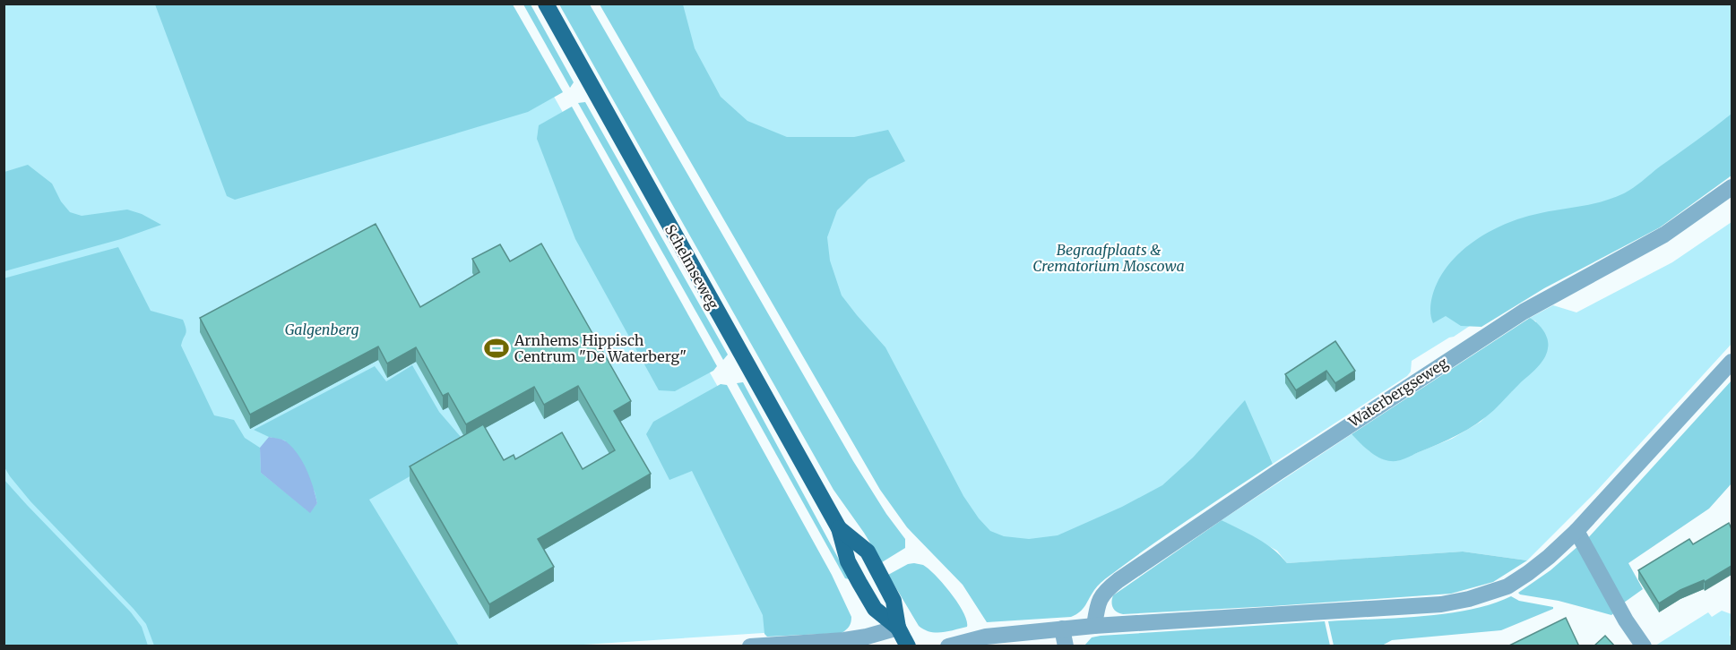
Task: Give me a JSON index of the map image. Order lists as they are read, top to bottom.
{
  "streets": {
    "main road": ["Schelmseweg"],
    "street": ["Waterbergseweg"]
  },
  "parks": ["Begraafplaats & Crematorium Moscowa", "Galgenberg"],
  "places": {
    "sports": ["Arnhems Hippisch Centrum \"De Waterberg\""]
  }
}
